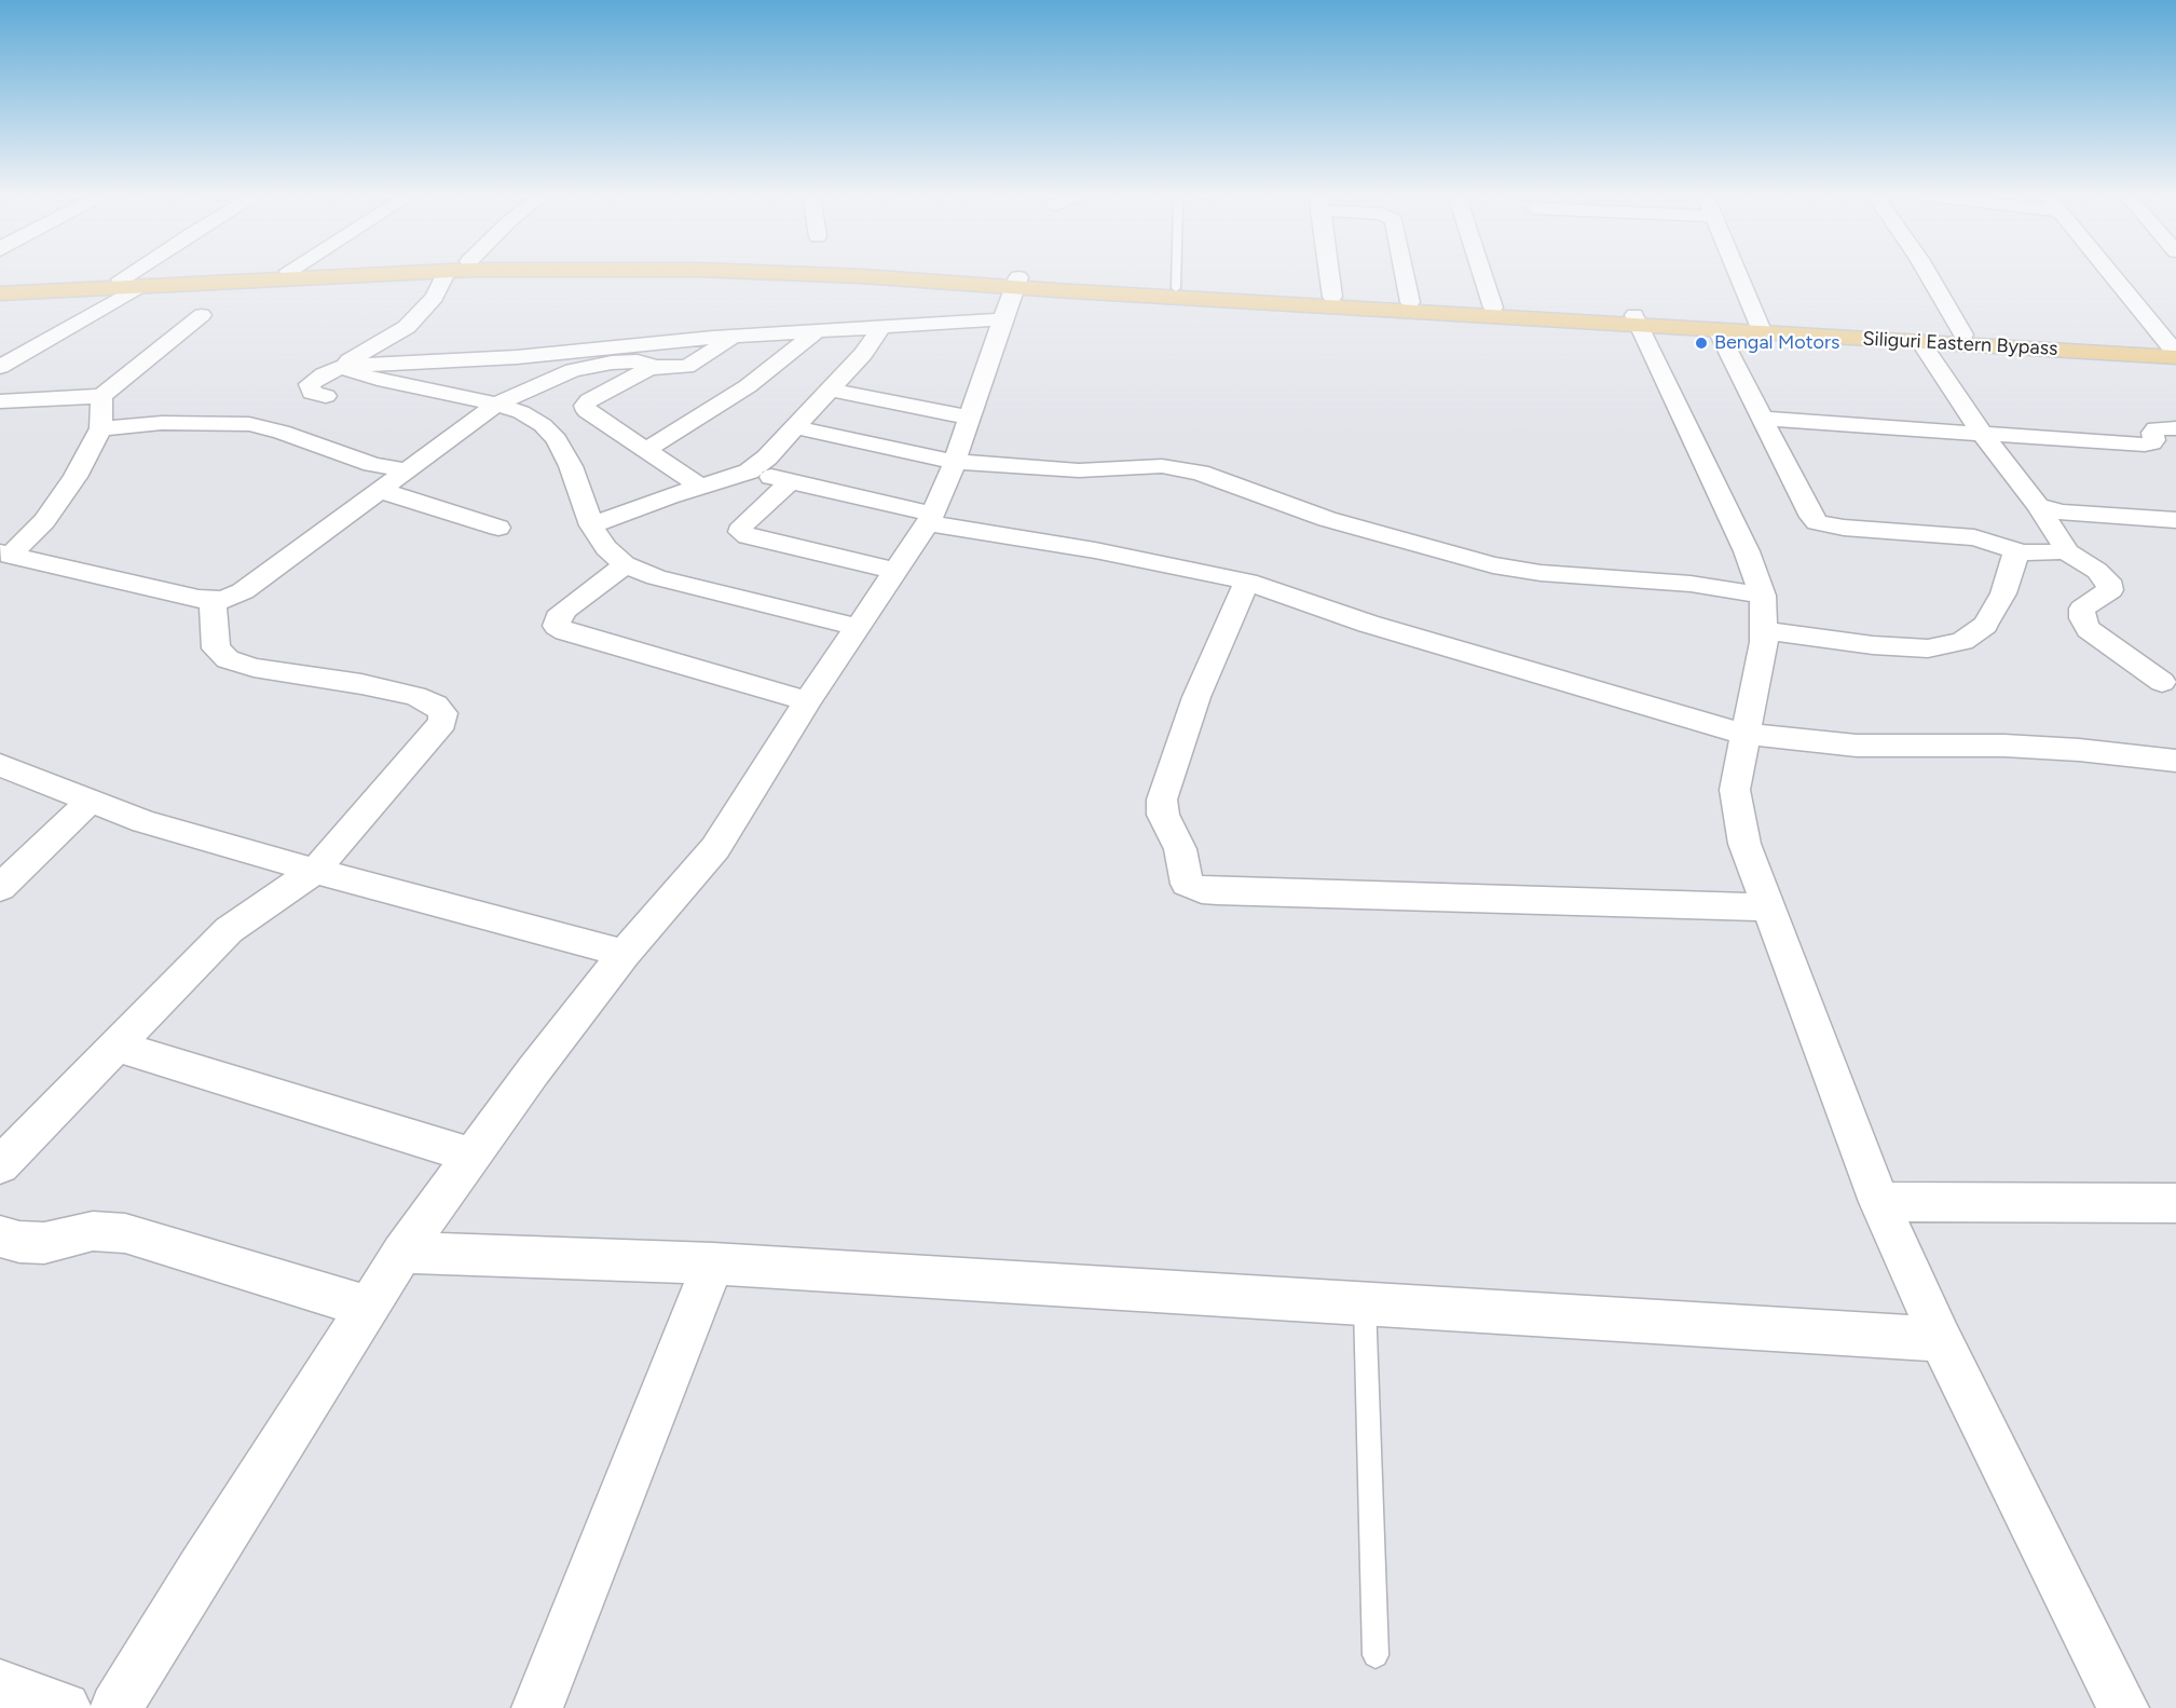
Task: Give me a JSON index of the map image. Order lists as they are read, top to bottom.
{
  "streets": {
    "main road": ["Siliguri Eastern Bypass"]
  },
  "places": ["Bengal Motors"]
}
